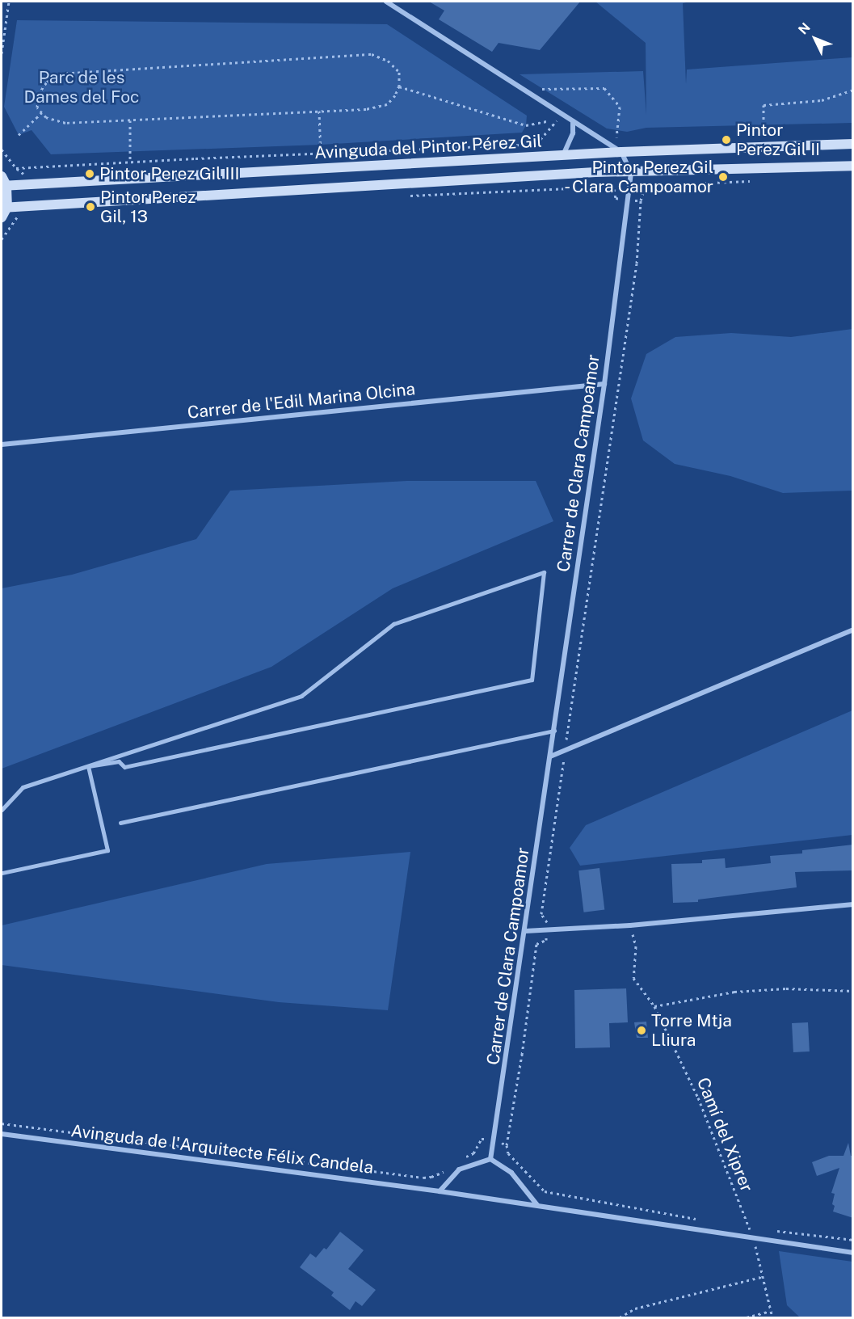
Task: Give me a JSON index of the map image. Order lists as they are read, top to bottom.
{
  "streets": {
    "main road": ["Avinguda del Pintor Pérez Gil"],
    "street": ["Carrer de l'Edil Marina Olcina", "Carrer de Clara Campoamor", "Avinguda de l'Arquitecte Félix Candela"],
    "path": ["Camí del Xiprer"]
  },
  "crossings": [
    ["Avinguda del Pintor Pérez Gil", "Carrer de Clara Campoamor"],
    ["Carrer de l'Edil Marina Olcina", "Carrer de Clara Campoamor"],
    ["Camí del Xiprer", "Avinguda de l'Arquitecte Félix Candela"]
  ],
  "parks": ["Parc de les Dames del Foc"],
  "places": [
    "Pintor Perez Gil II",
    "Pintor Perez Gil III",
    "Pintor Perez Gil - Clara Campoamor",
    "Pintor Perez Gil, 13",
    "Torre Mtja Lliura"
  ],
  "north": "top left"
}
